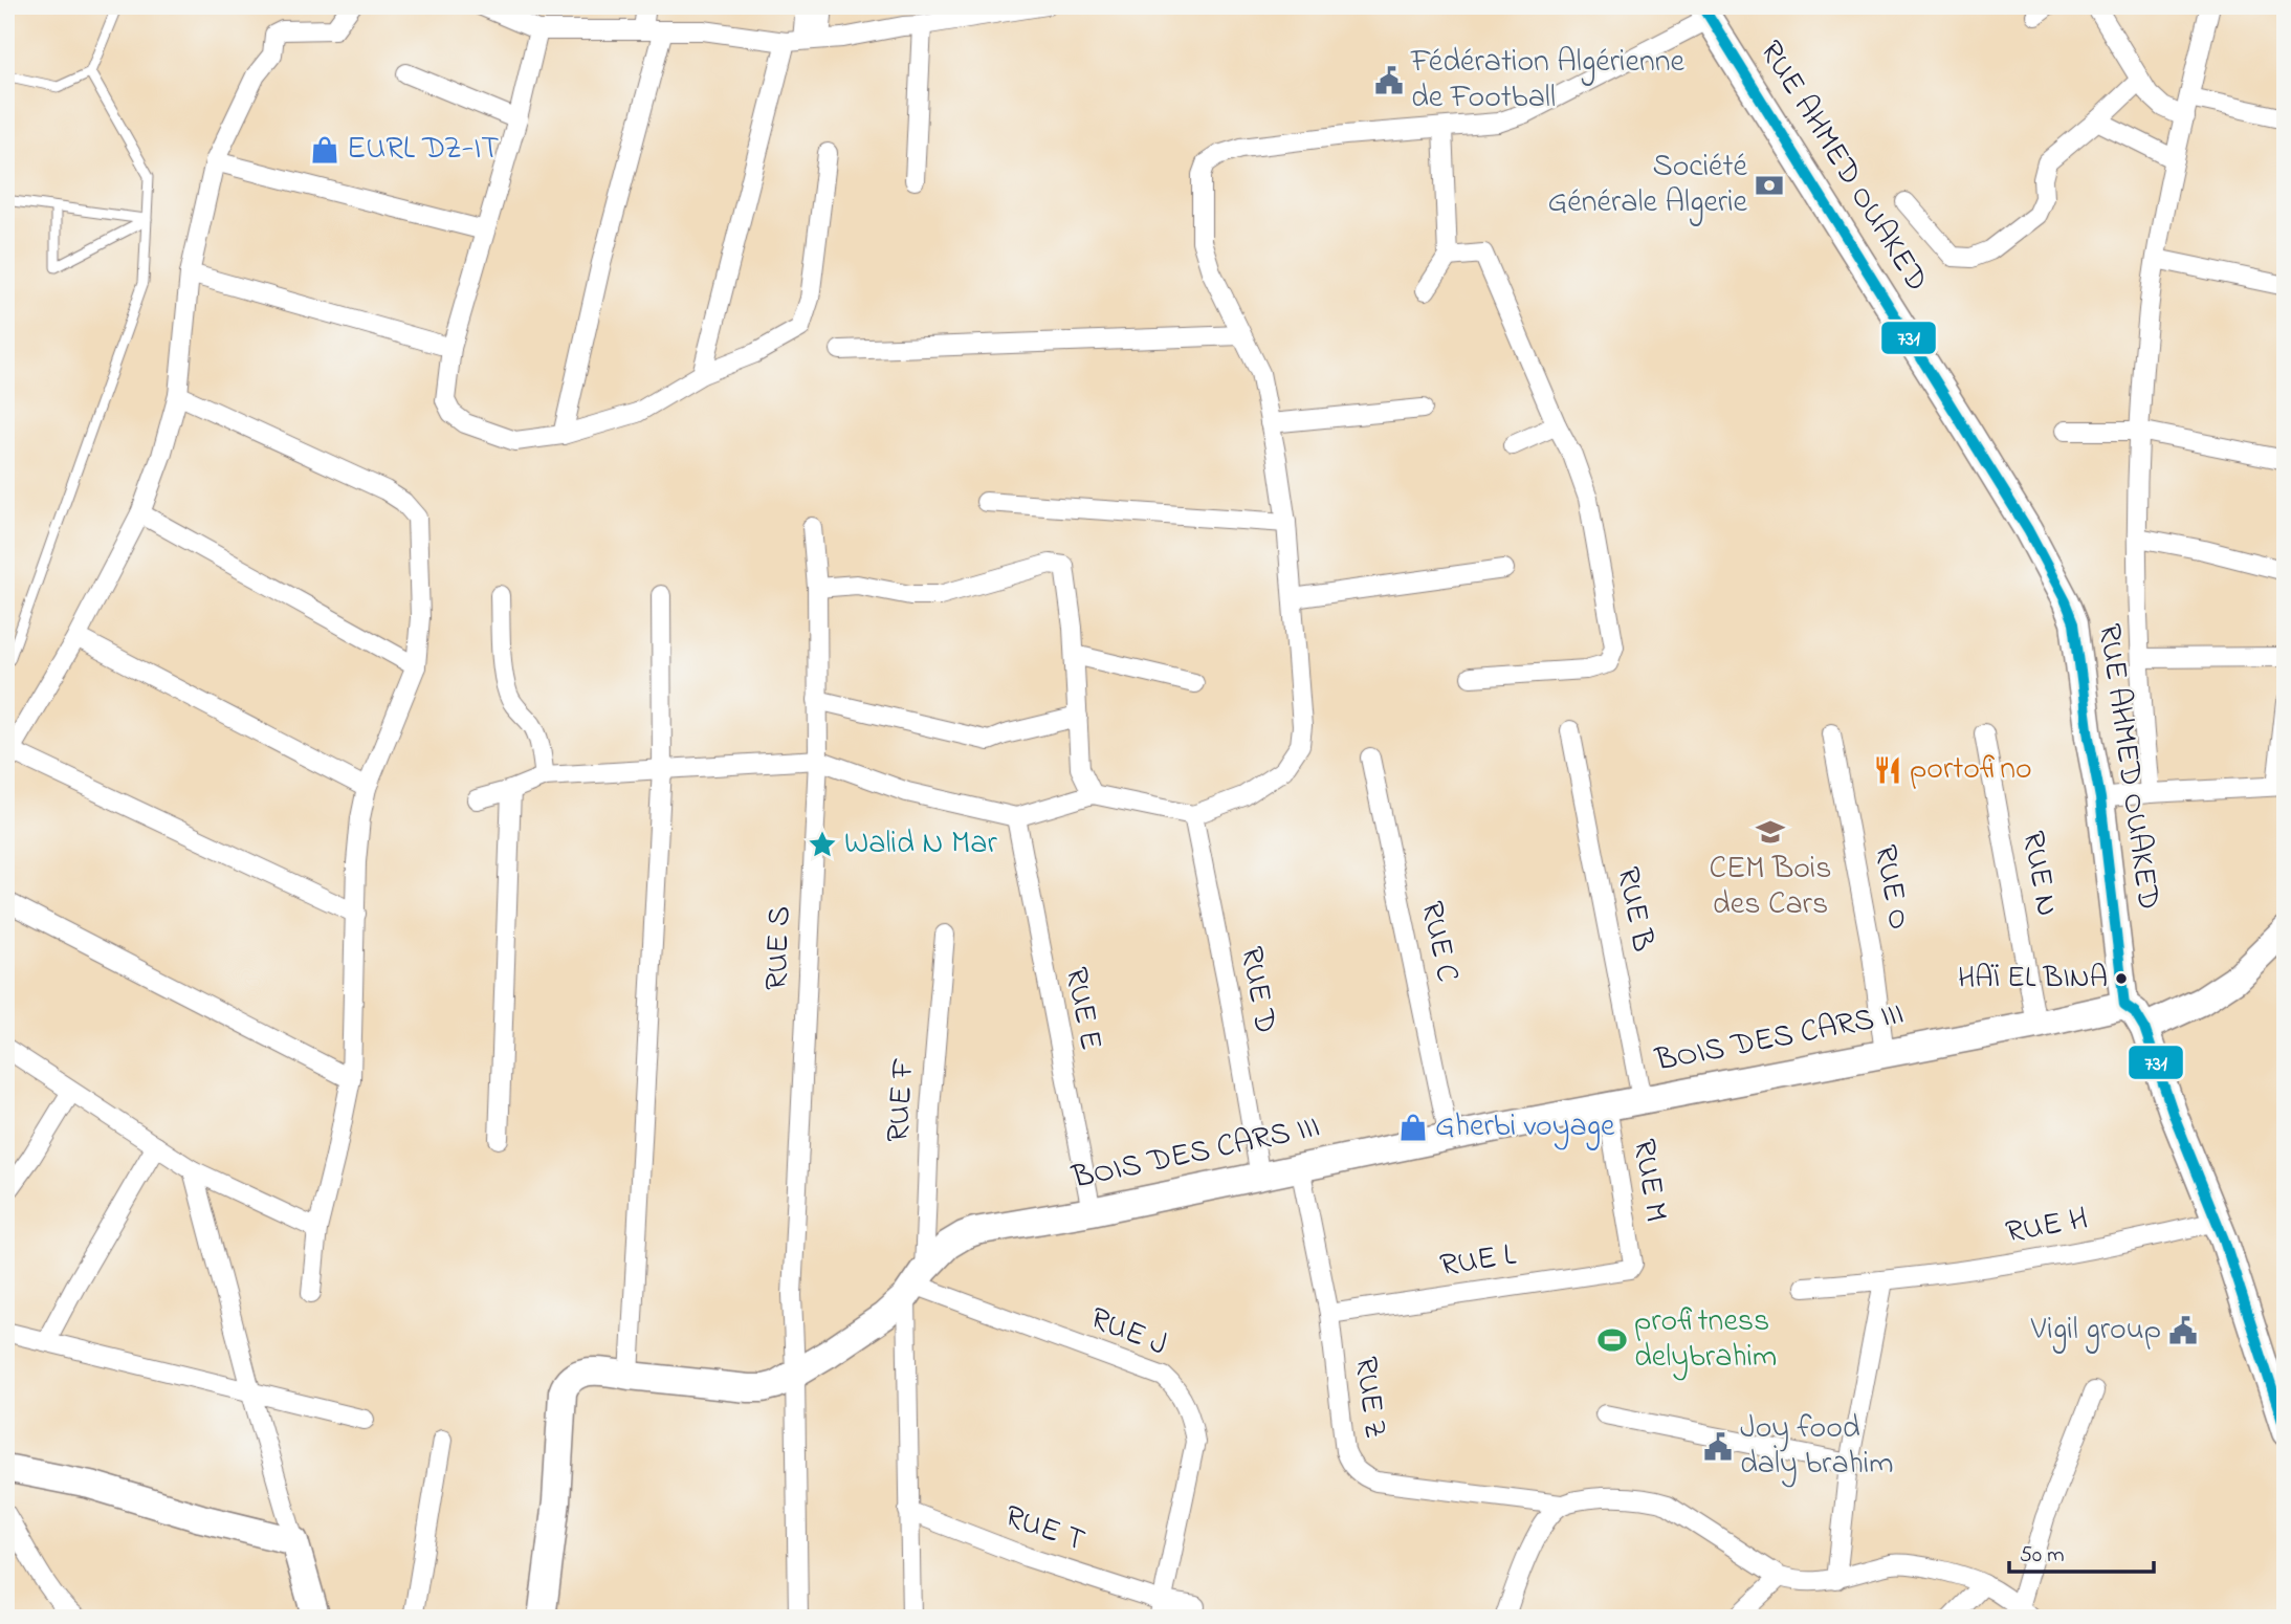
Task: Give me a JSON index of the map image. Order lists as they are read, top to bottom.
{
  "streets": {
    "street": [
      "RUE AHMED OUAKED",
      "RUE N",
      "RUE O",
      "RUE B",
      "RUE C",
      "RUE S",
      "RUE D",
      "RUE E",
      "BOIS DES CARS III",
      "RUE F",
      "RUE M",
      "RUE H",
      "RUE L",
      "RUE J",
      "RUE Z",
      "RUE T"
    ]
  },
  "crossings": [
    ["RUE AHMED OUAKED", "BOIS DES CARS III"],
    ["RUE N", "BOIS DES CARS III"],
    ["RUE O", "BOIS DES CARS III"],
    ["RUE B", "BOIS DES CARS III"],
    ["RUE C", "BOIS DES CARS III"],
    ["RUE S", "BOIS DES CARS III"],
    ["RUE D", "BOIS DES CARS III"],
    ["RUE E", "BOIS DES CARS III"],
    ["BOIS DES CARS III", "RUE F"],
    ["BOIS DES CARS III", "RUE M"],
    ["BOIS DES CARS III", "RUE J"],
    ["BOIS DES CARS III", "RUE Z"],
    ["RUE F", "RUE J"],
    ["RUE F", "RUE T"],
    ["RUE M", "RUE L"],
    ["RUE L", "RUE Z"],
    ["RUE J", "RUE T"]
  ],
  "places": {
    "public building": ["Fédération Algérienne de Football", "Vigil group", "Joy food daly brahim"],
    "shop": ["EURL DZ-IT", "Gherbi voyage"],
    "bank": ["Société Générale Algerie"],
    "restaurant": ["portofino"],
    "school or university": ["CEM Bois des Cars"],
    "place": ["Walid N Mar"],
    "other": ["HAÏ EL BINA"],
    "sports": ["profitness delybrahim"]
  },
  "lines": ["transit line 731"],
  "scale_bar": "50 m"
}
